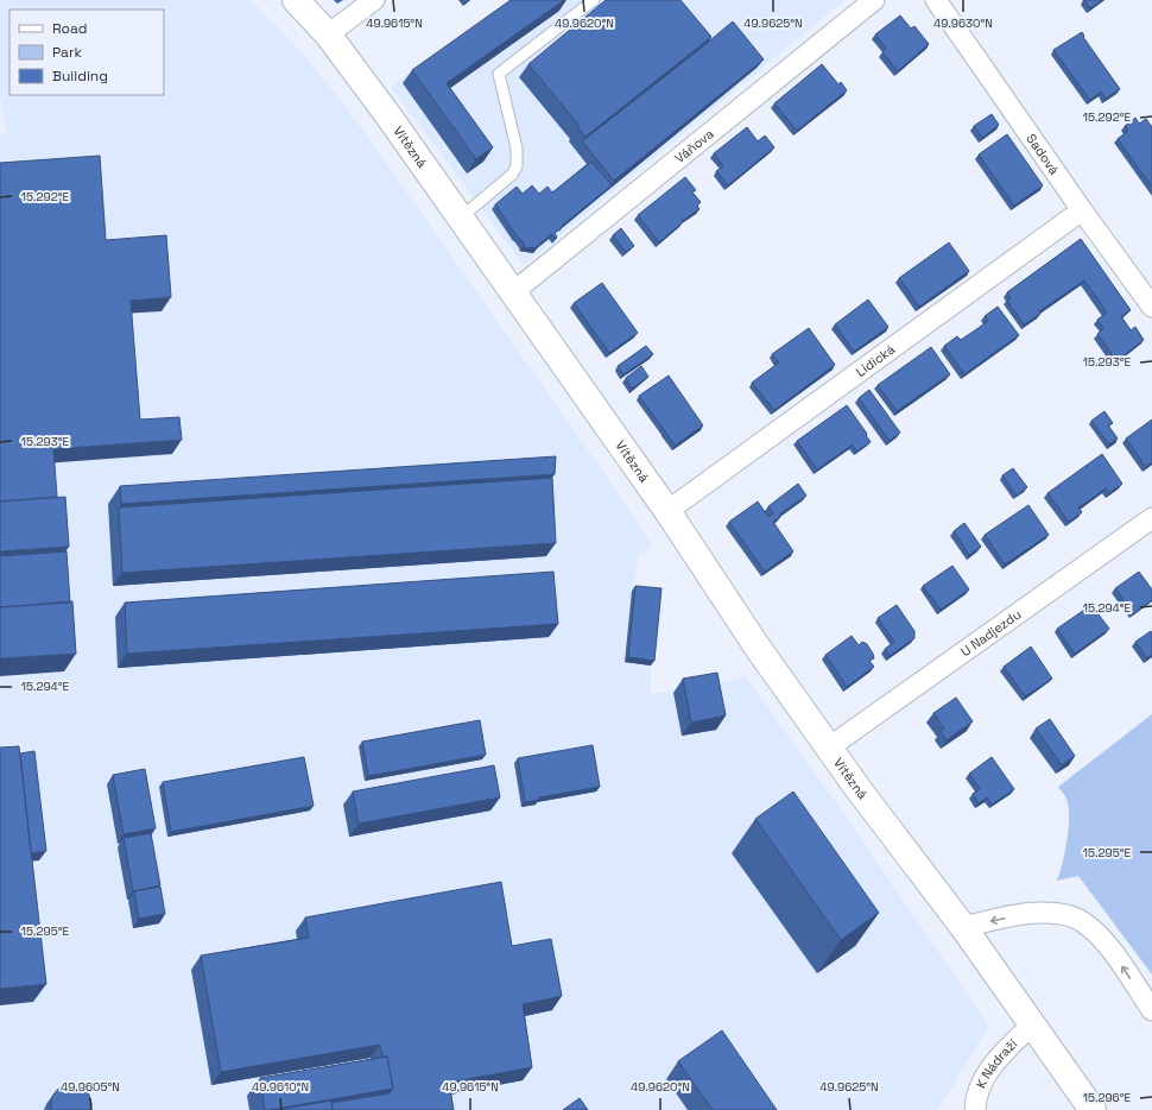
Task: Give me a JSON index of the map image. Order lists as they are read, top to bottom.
{
  "streets": {
    "main road": ["Vítězná"],
    "street": [
      "Váňova",
      "Sadová",
      "Lidická",
      "U Nadjezdu",
      "K Nádraží"
    ]
  },
  "crossings": [
    ["Vítězná", "Váňova"],
    ["Vítězná", "Lidická"],
    ["Vítězná", "U Nadjezdu"],
    ["Vítězná", "K Nádraží"],
    ["Sadová", "Lidická"]
  ],
  "legend": ["Road", "Park", "Building"],
  "coordinates": [
    "49.9615°N",
    "49.9620°N",
    "49.9625°N",
    "49.9630°N",
    "15.292°E",
    "15.293°E",
    "15.294°E",
    "15.295°E",
    "49.9605°N",
    "49.9610°N",
    "15.296°E"
  ]
}
